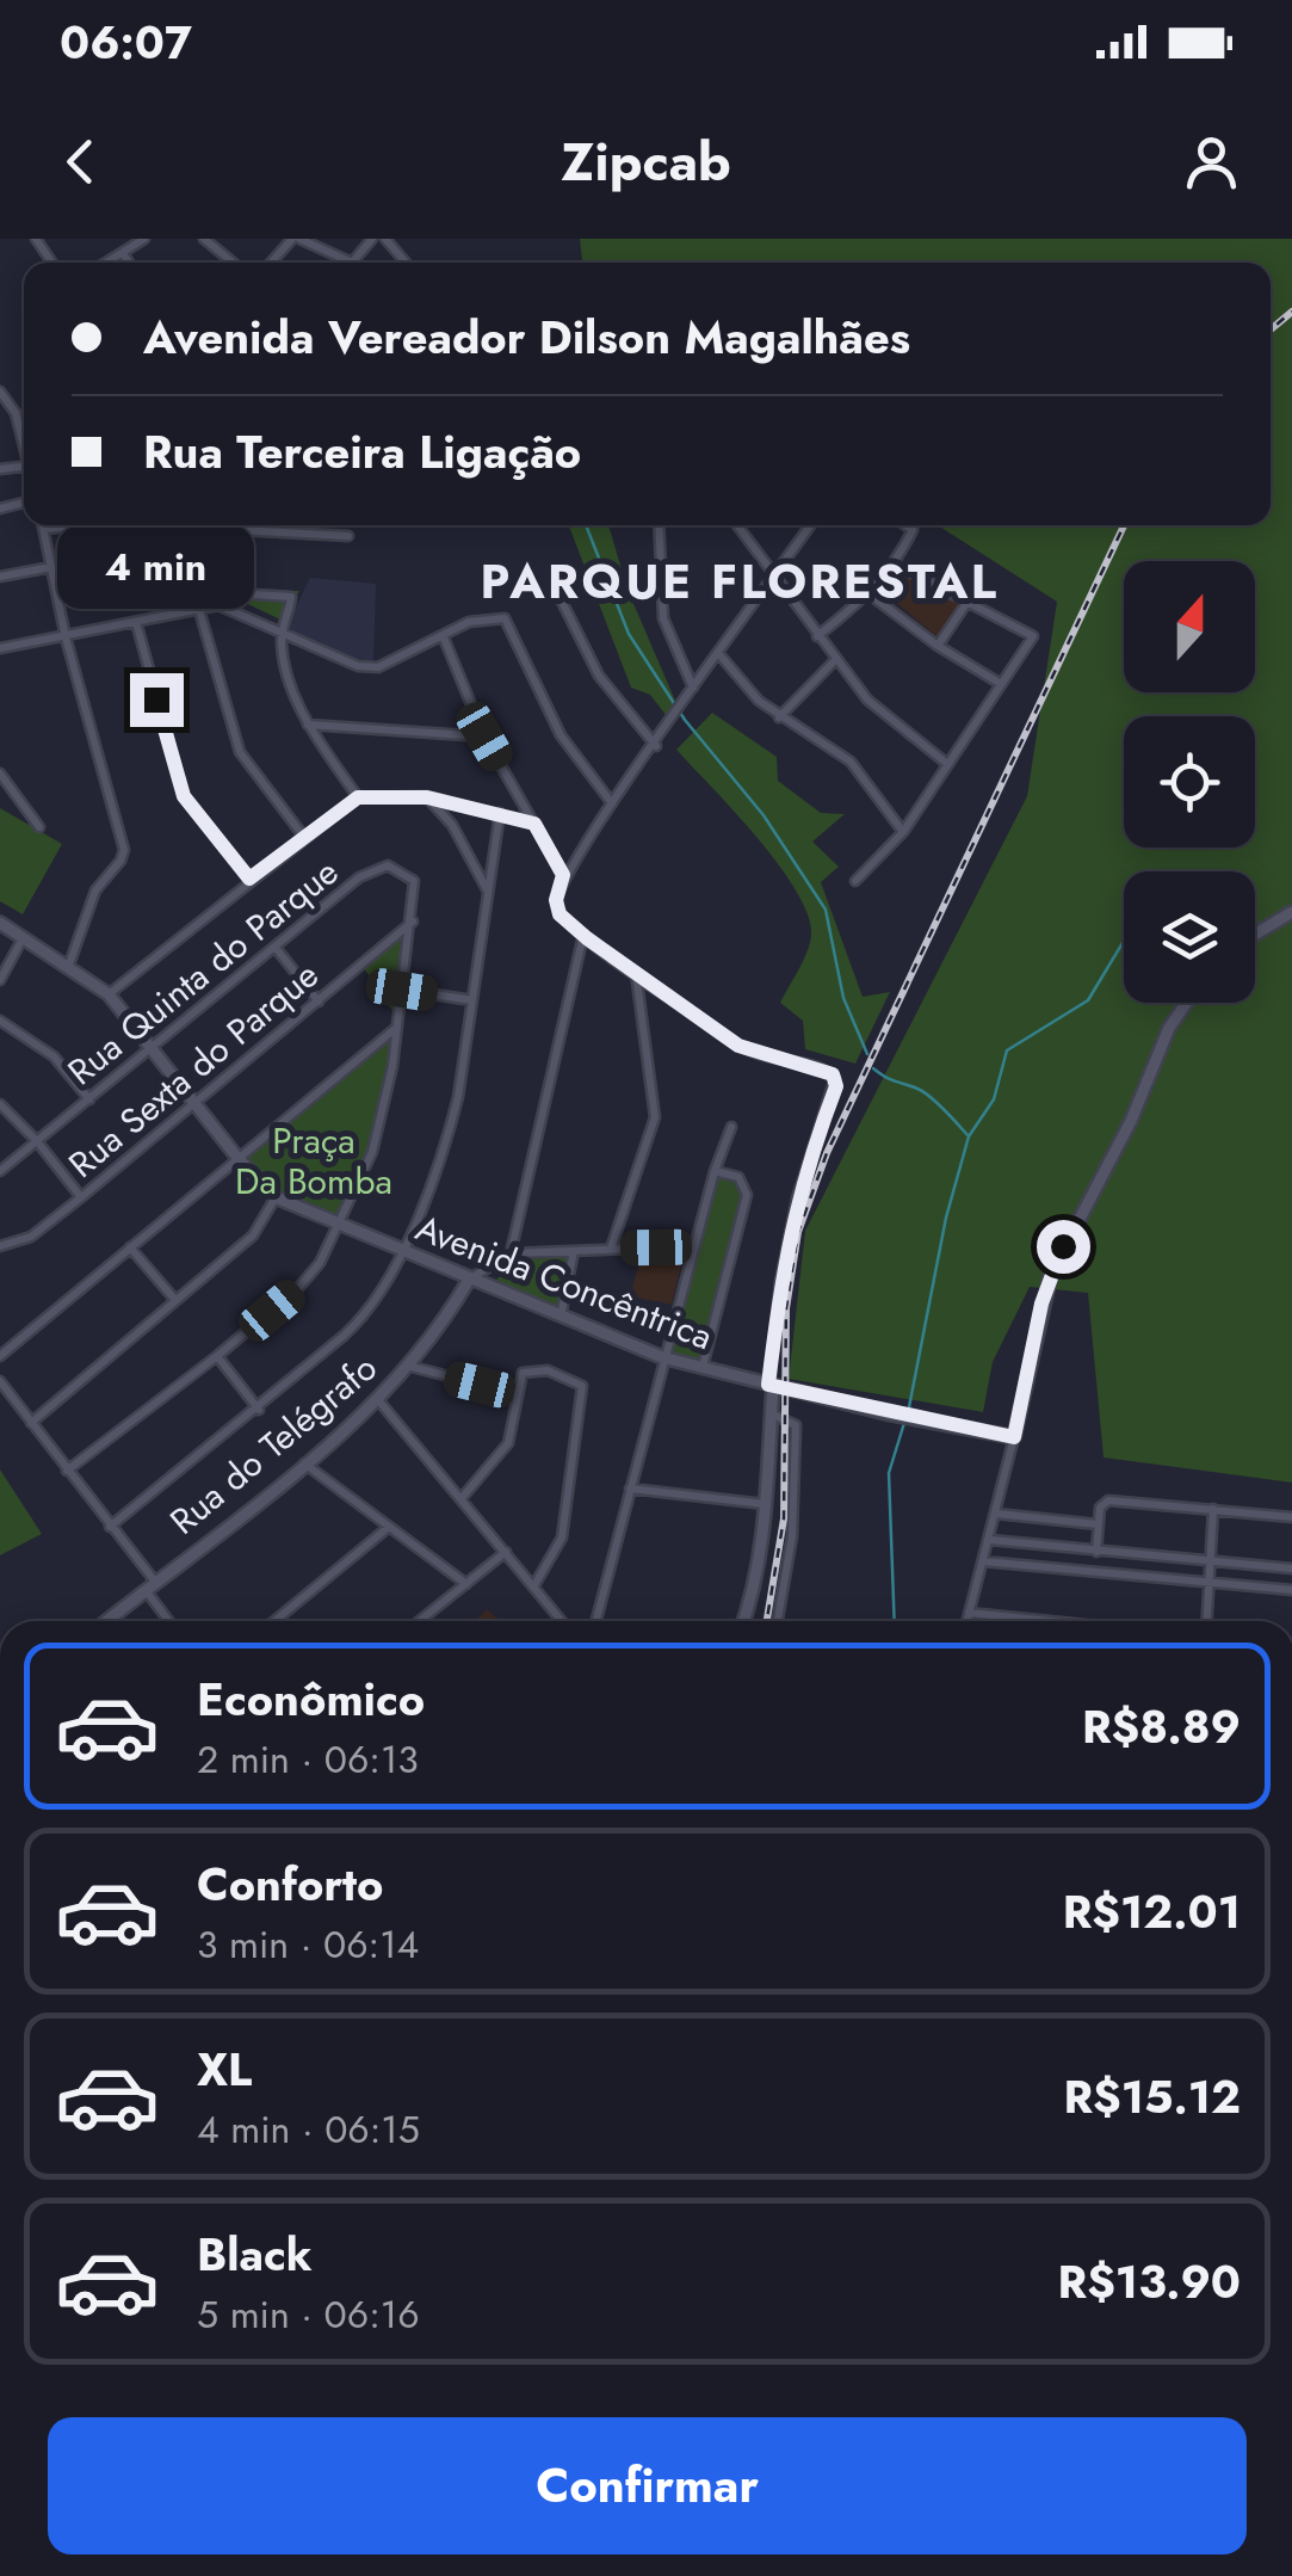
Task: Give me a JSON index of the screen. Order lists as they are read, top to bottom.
{
  "streets": {
    "street": [
      "Rua Quinta do Parque",
      "Rua Sexta do Parque",
      "Avenida Concêntrica",
      "Rua do Telégrafo"
    ]
  },
  "crossings": [
    ["Rua Quinta do Parque", "Rua Sexta do Parque"],
    ["Rua Quinta do Parque", "Avenida Concêntrica"],
    ["Rua Sexta do Parque", "Avenida Concêntrica"],
    ["Avenida Concêntrica", "Rua do Telégrafo"]
  ],
  "districts": ["PARQUE FLORESTAL"],
  "parks": ["Praça Da Bomba"],
  "north": "top",
  "page": {
    "status": "06:07",
    "header": "Zipcab",
    "banner": ["Avenida Vereador Dilson Magalhães", "Rua Terceira Ligação"],
    "bubble": "4 min",
    "list": [
      {
        "name": "Econômico",
        "note": "2 min · 06:13",
        "value": "R$8.89"
      },
      {
        "name": "Conforto",
        "note": "3 min · 06:14",
        "value": "R$12.01"
      },
      {
        "name": "XL",
        "note": "4 min · 06:15",
        "value": "R$15.12"
      },
      {
        "name": "Black",
        "note": "5 min · 06:16",
        "value": "R$13.90"
      }
    ],
    "buttons": "Confirmar"
  }
}
